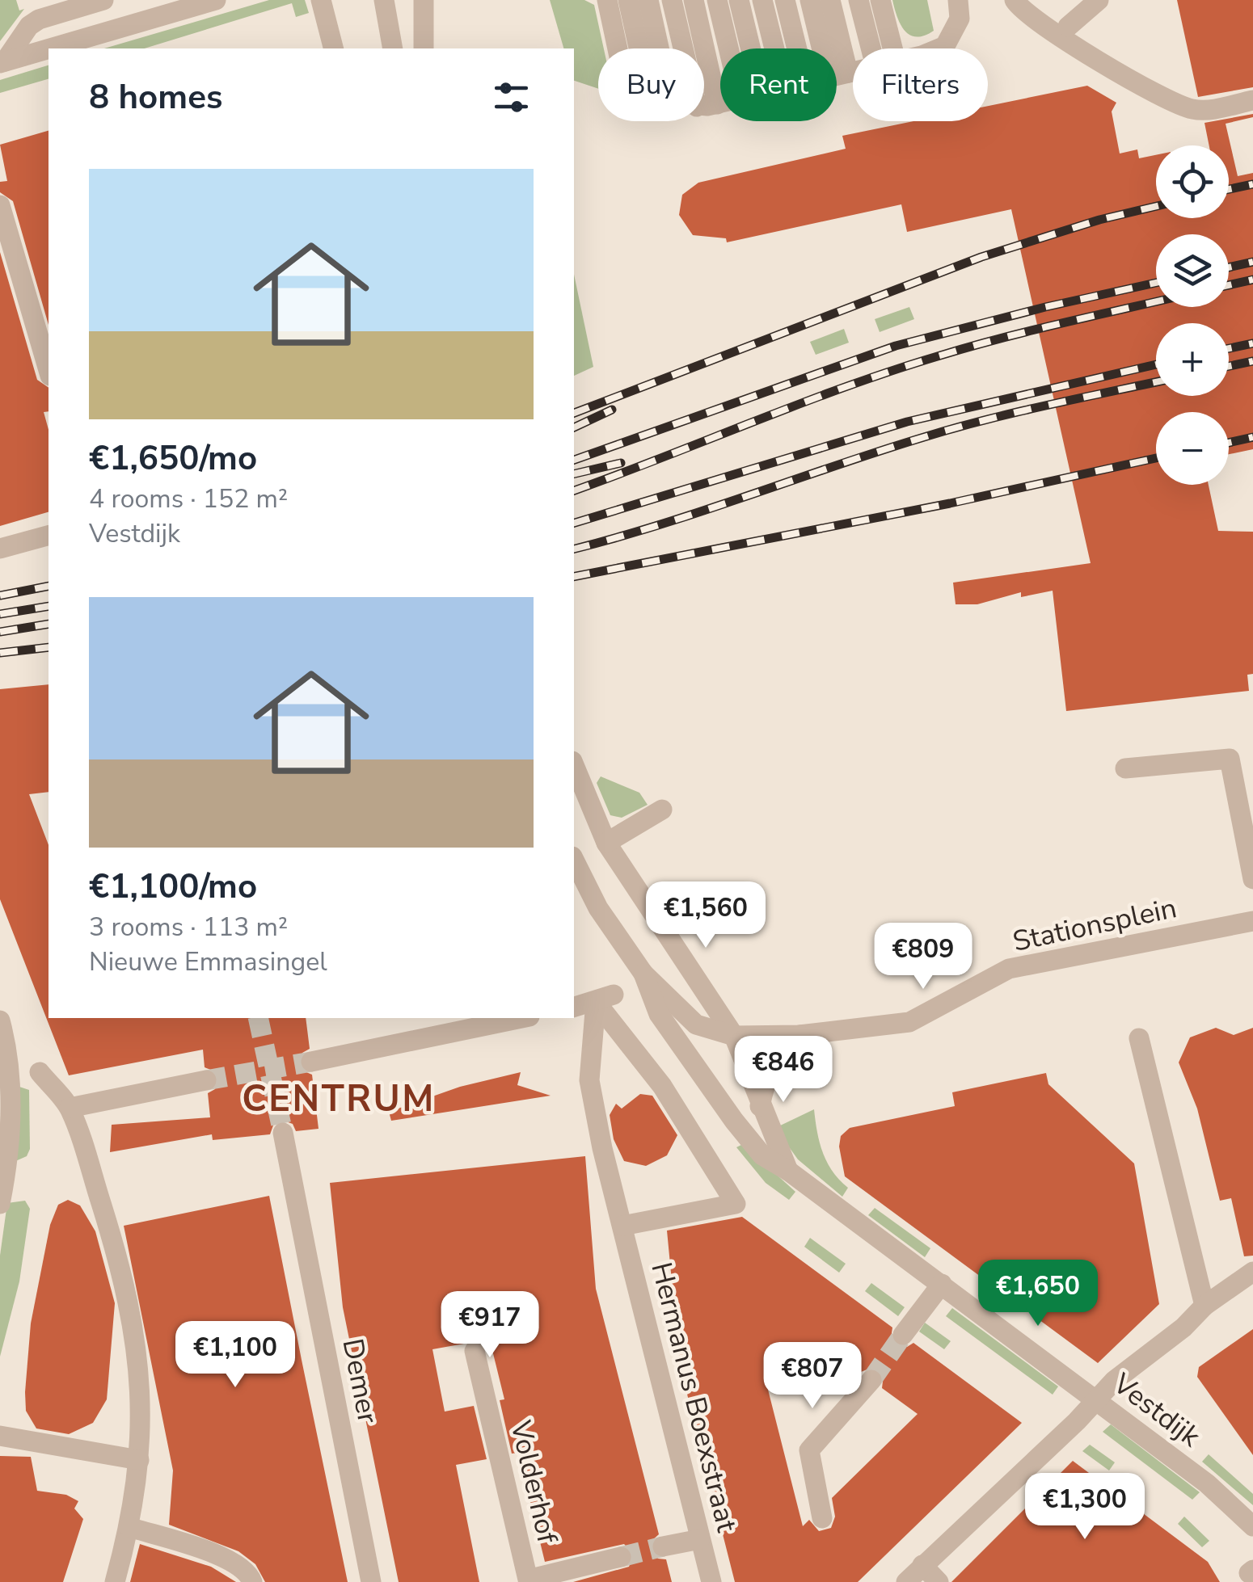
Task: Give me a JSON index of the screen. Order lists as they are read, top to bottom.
{
  "streets": {
    "street": [
      "Stationsplein",
      "Demer",
      "Hermanus Boexstraat",
      "Vestdijk",
      "Volderhof"
    ]
  },
  "crossings": [
    ["Stationsplein", "Vestdijk"]
  ],
  "districts": ["CENTRUM"],
  "page": {
    "chip": ["Buy", "Rent", "Filters"],
    "heading": "8 homes",
    "map_buttons": ["+", "−"],
    "list": [
      {
        "name": "€1,650/mo",
        "note": "4 rooms · 152 m² · Vestdijk"
      },
      {
        "name": "€1,100/mo",
        "note": "3 rooms · 113 m² · Nieuwe Emmasingel"
      }
    ],
    "price": [
      "€1,560",
      "€809",
      "€846",
      "€1,650",
      "€917",
      "€1,100",
      "€807",
      "€1,300"
    ]
  }
}
